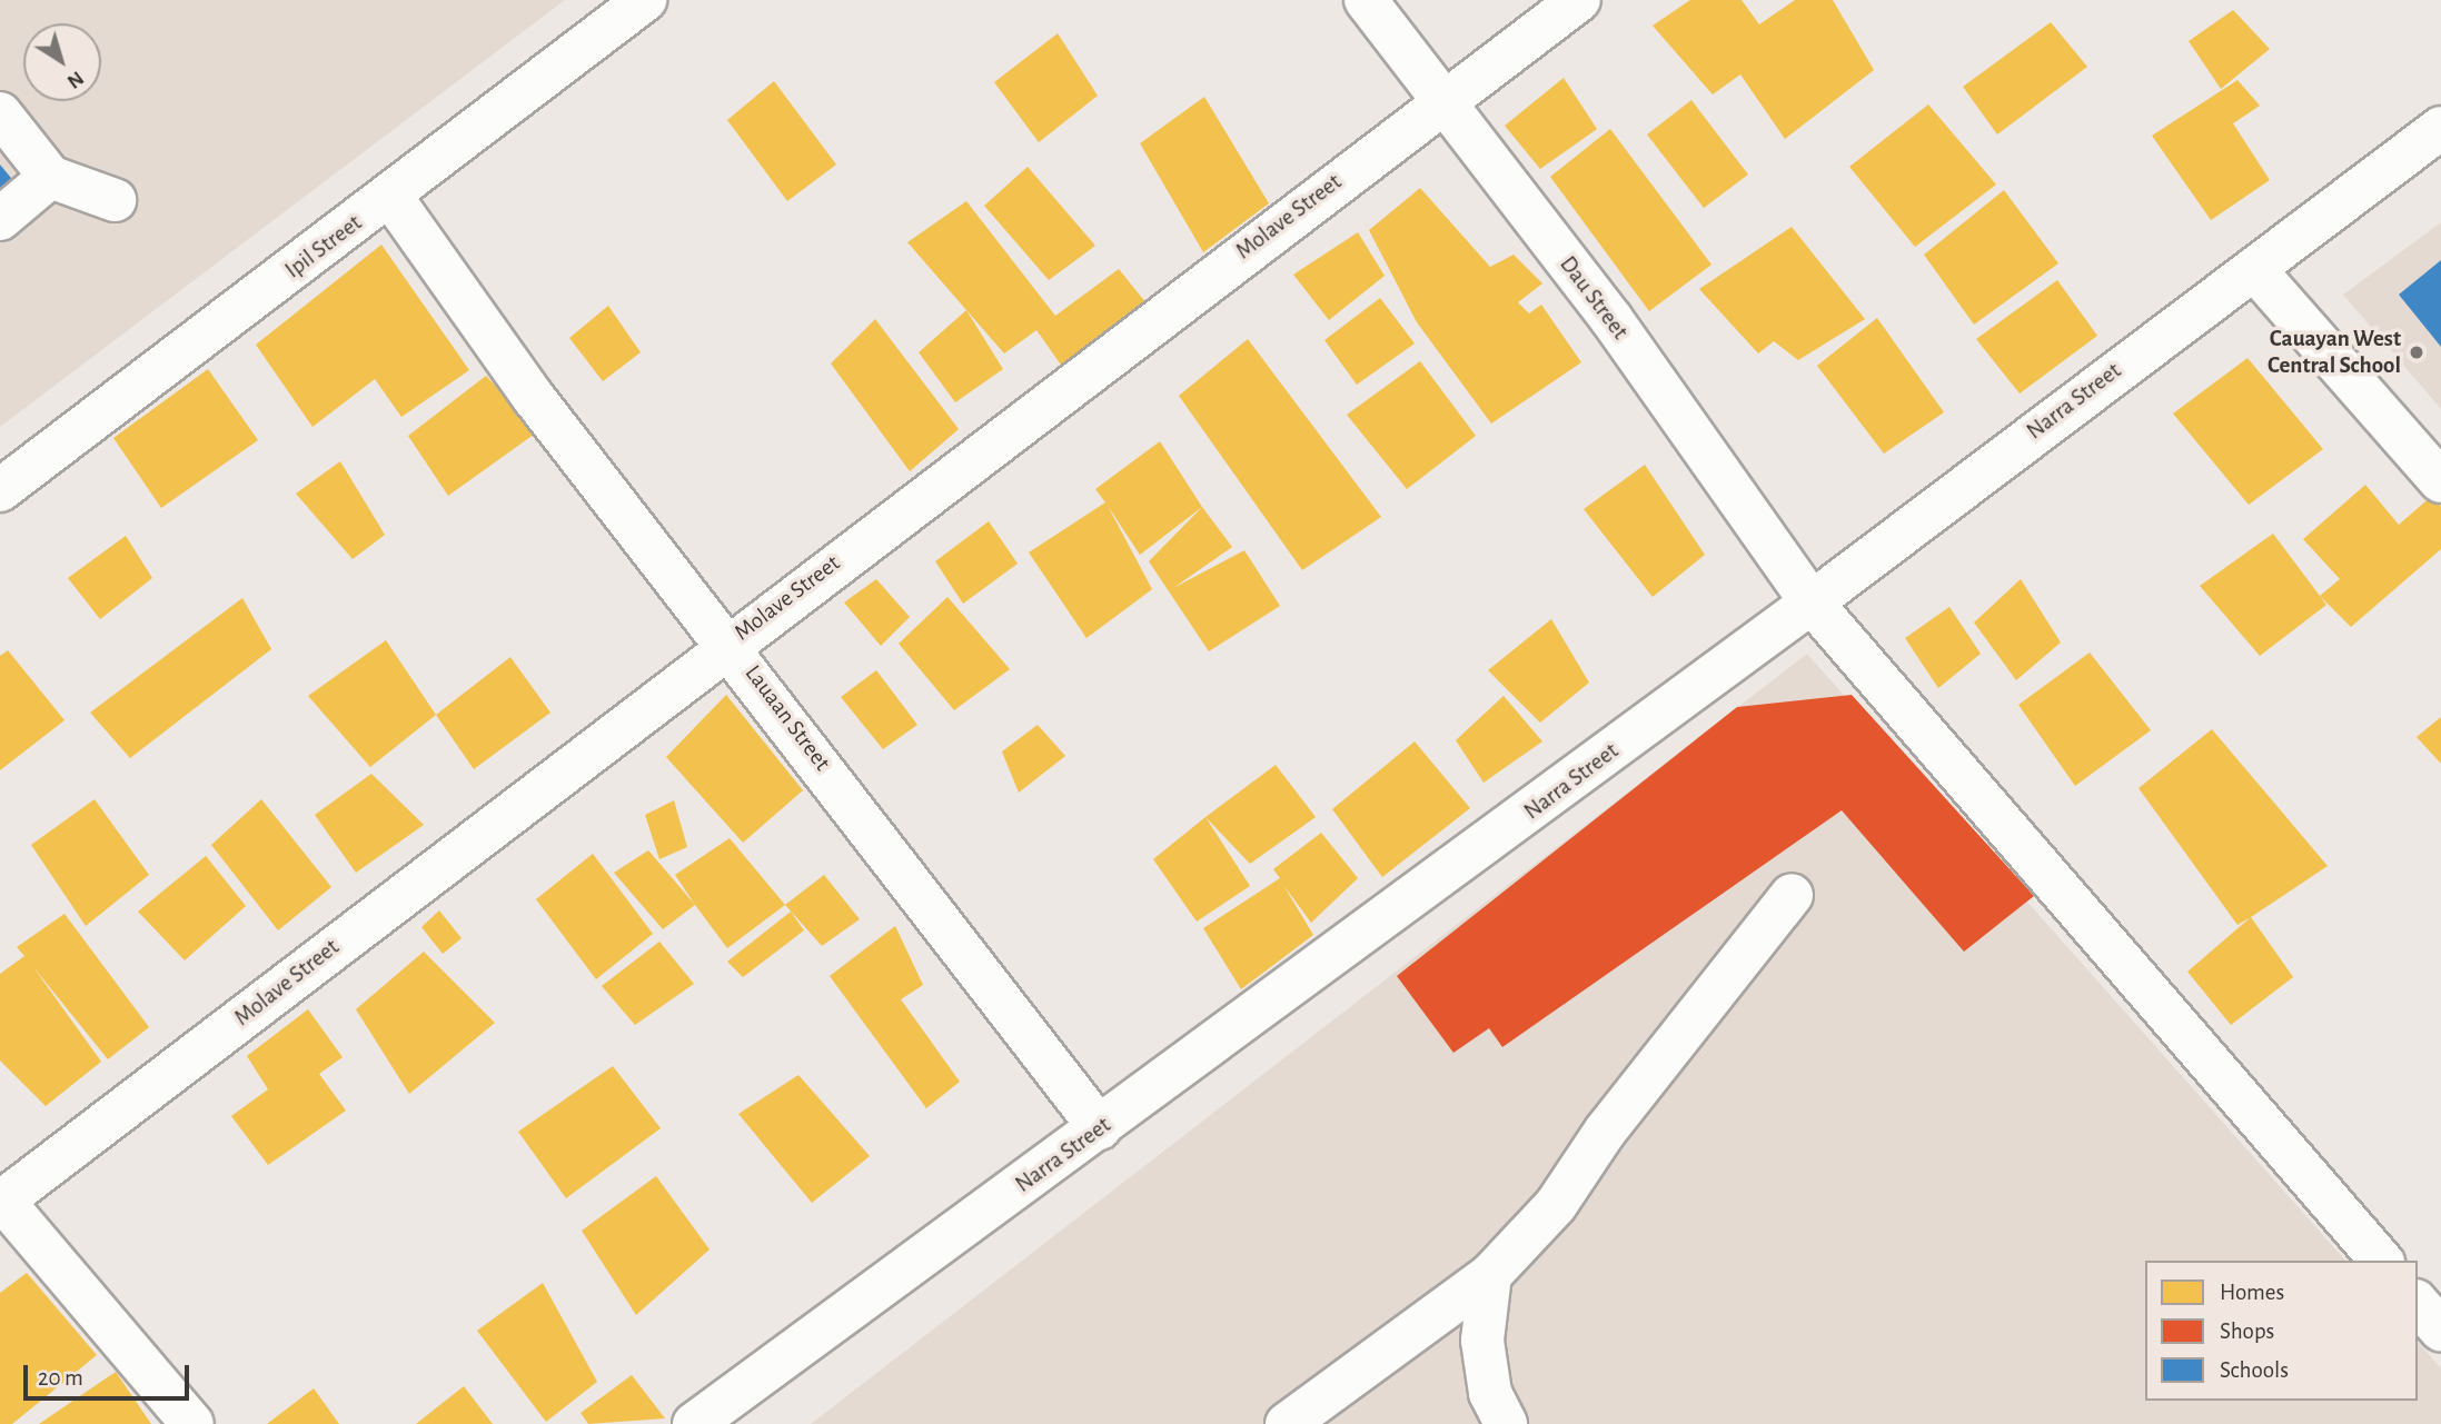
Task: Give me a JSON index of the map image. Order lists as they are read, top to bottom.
{
  "streets": {
    "street": [
      "Molave Street",
      "Ipil Street",
      "Dau Street",
      "Narra Street",
      "Lauaan Street"
    ]
  },
  "crossings": [
    ["Molave Street", "Dau Street"],
    ["Molave Street", "Lauaan Street"],
    ["Ipil Street", "Lauaan Street"],
    ["Dau Street", "Narra Street"],
    ["Narra Street", "Lauaan Street"]
  ],
  "places": ["Cauayan West Central School"],
  "legend": ["Homes", "Shops", "Schools"],
  "scale_bar": "20 m",
  "north": "bottom right"
}
